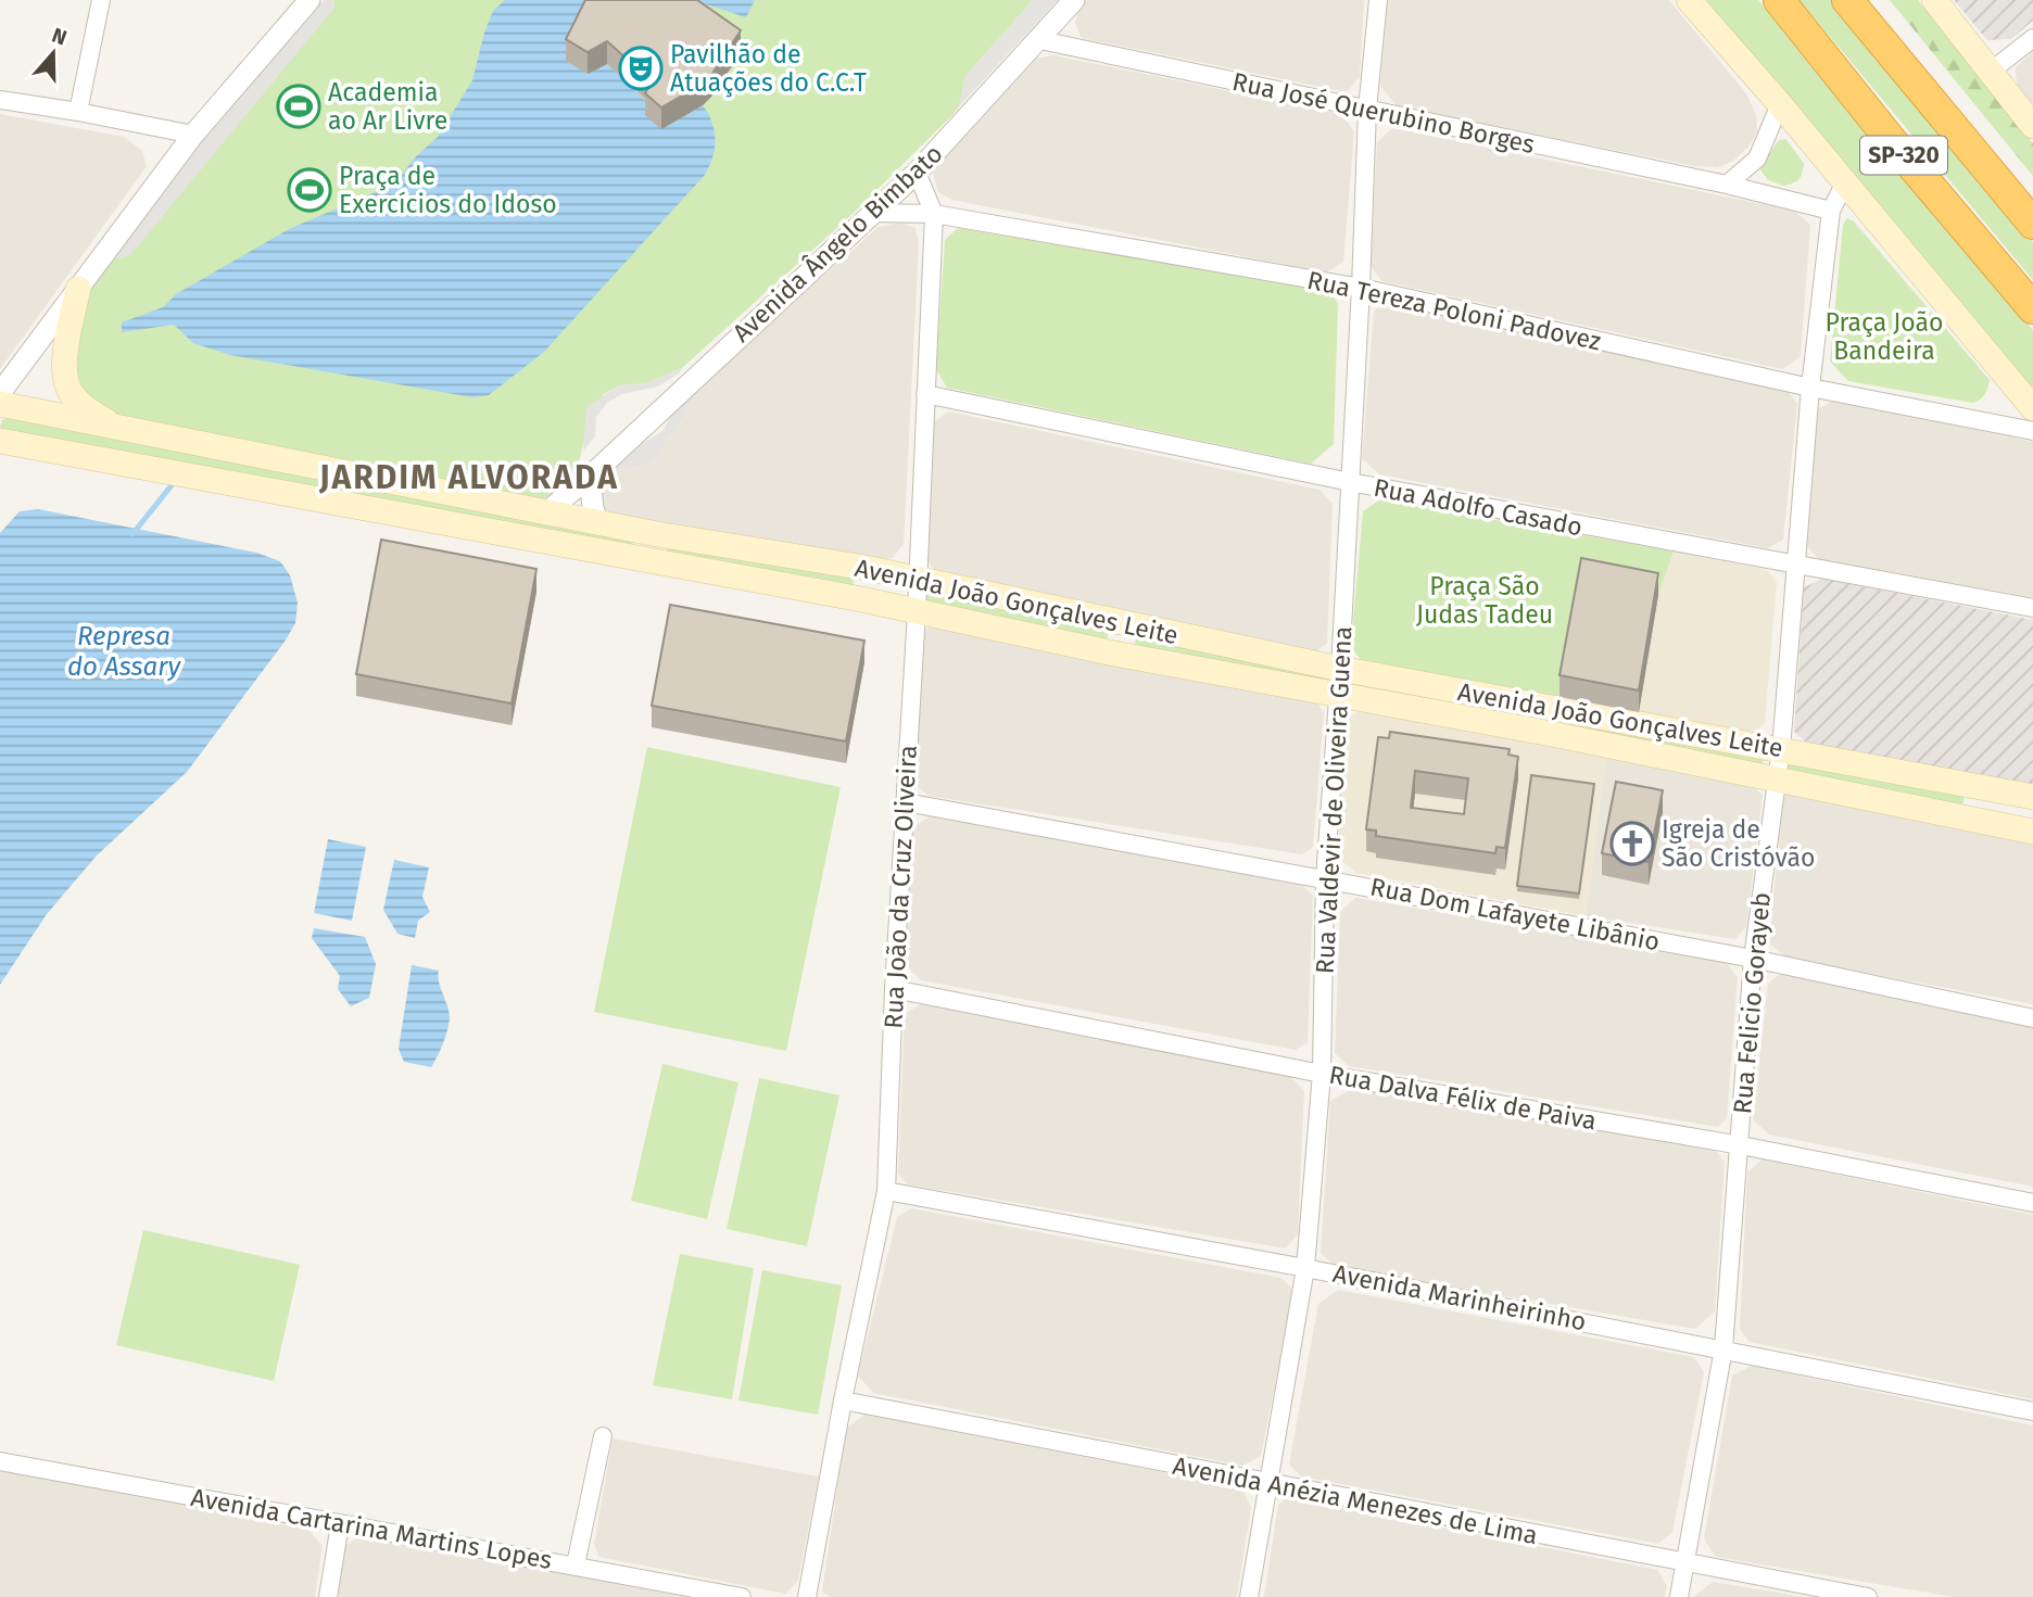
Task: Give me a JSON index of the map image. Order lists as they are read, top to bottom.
{
  "streets": {
    "highway": ["SP-320"],
    "main road": ["Avenida João Gonçalves Leite"],
    "street": [
      "Rua José Querubino Borges",
      "Avenida Ângelo Bimbato",
      "Rua Tereza Poloni Padovez",
      "Rua Adolfo Casado",
      "Rua Valdevir de Oliveira Guena",
      "Rua João da Cruz Oliveira",
      "Rua Dom Lafayete Libânio",
      "Rua Felicio Gorayeb",
      "Rua Dalva Félix de Paiva",
      "Avenida Marinheirinho",
      "Avenida Anézia Menezes de Lima",
      "Avenida Cartarina Martins Lopes"
    ]
  },
  "crossings": [
    ["Rua José Querubino Borges", "Avenida Ângelo Bimbato"],
    ["Rua José Querubino Borges", "Rua Valdevir de Oliveira Guena"],
    ["Rua José Querubino Borges", "Rua Felicio Gorayeb"],
    ["Avenida Ângelo Bimbato", "Rua Tereza Poloni Padovez"],
    ["Avenida Ângelo Bimbato", "Avenida João Gonçalves Leite"],
    ["Avenida Ângelo Bimbato", "Rua João da Cruz Oliveira"],
    ["Rua Tereza Poloni Padovez", "Rua Valdevir de Oliveira Guena"],
    ["Rua Tereza Poloni Padovez", "Rua João da Cruz Oliveira"],
    ["Rua Tereza Poloni Padovez", "Rua Felicio Gorayeb"],
    ["Rua Adolfo Casado", "Rua Valdevir de Oliveira Guena"],
    ["Rua Adolfo Casado", "Rua João da Cruz Oliveira"],
    ["Rua Adolfo Casado", "Rua Felicio Gorayeb"],
    ["Avenida João Gonçalves Leite", "Rua Valdevir de Oliveira Guena"],
    ["Avenida João Gonçalves Leite", "Rua João da Cruz Oliveira"],
    ["Avenida João Gonçalves Leite", "Rua Felicio Gorayeb"],
    ["Rua Valdevir de Oliveira Guena", "Rua Dom Lafayete Libânio"],
    ["Rua Valdevir de Oliveira Guena", "Rua Dalva Félix de Paiva"],
    ["Rua Valdevir de Oliveira Guena", "Avenida Marinheirinho"],
    ["Rua Valdevir de Oliveira Guena", "Avenida Anézia Menezes de Lima"],
    ["Rua João da Cruz Oliveira", "Rua Dom Lafayete Libânio"],
    ["Rua João da Cruz Oliveira", "Rua Dalva Félix de Paiva"],
    ["Rua João da Cruz Oliveira", "Avenida Marinheirinho"],
    ["Rua João da Cruz Oliveira", "Avenida Anézia Menezes de Lima"],
    ["Rua Dom Lafayete Libânio", "Rua Felicio Gorayeb"],
    ["Rua Felicio Gorayeb", "Rua Dalva Félix de Paiva"],
    ["Rua Felicio Gorayeb", "Avenida Marinheirinho"],
    ["Rua Felicio Gorayeb", "Avenida Anézia Menezes de Lima"]
  ],
  "districts": ["JARDIM ALVORADA"],
  "water": ["Represa do Assary"],
  "parks": ["Praça João Bandeira", "Praça São Judas Tadeu"],
  "places": {
    "theatre": ["Pavilhão de Atuações do C.C.T"],
    "sports": ["Academia ao Ar Livre", "Praça de Exercícios do Idoso"],
    "church": ["Igreja de São Cristóvão"]
  },
  "north": "top"
}
